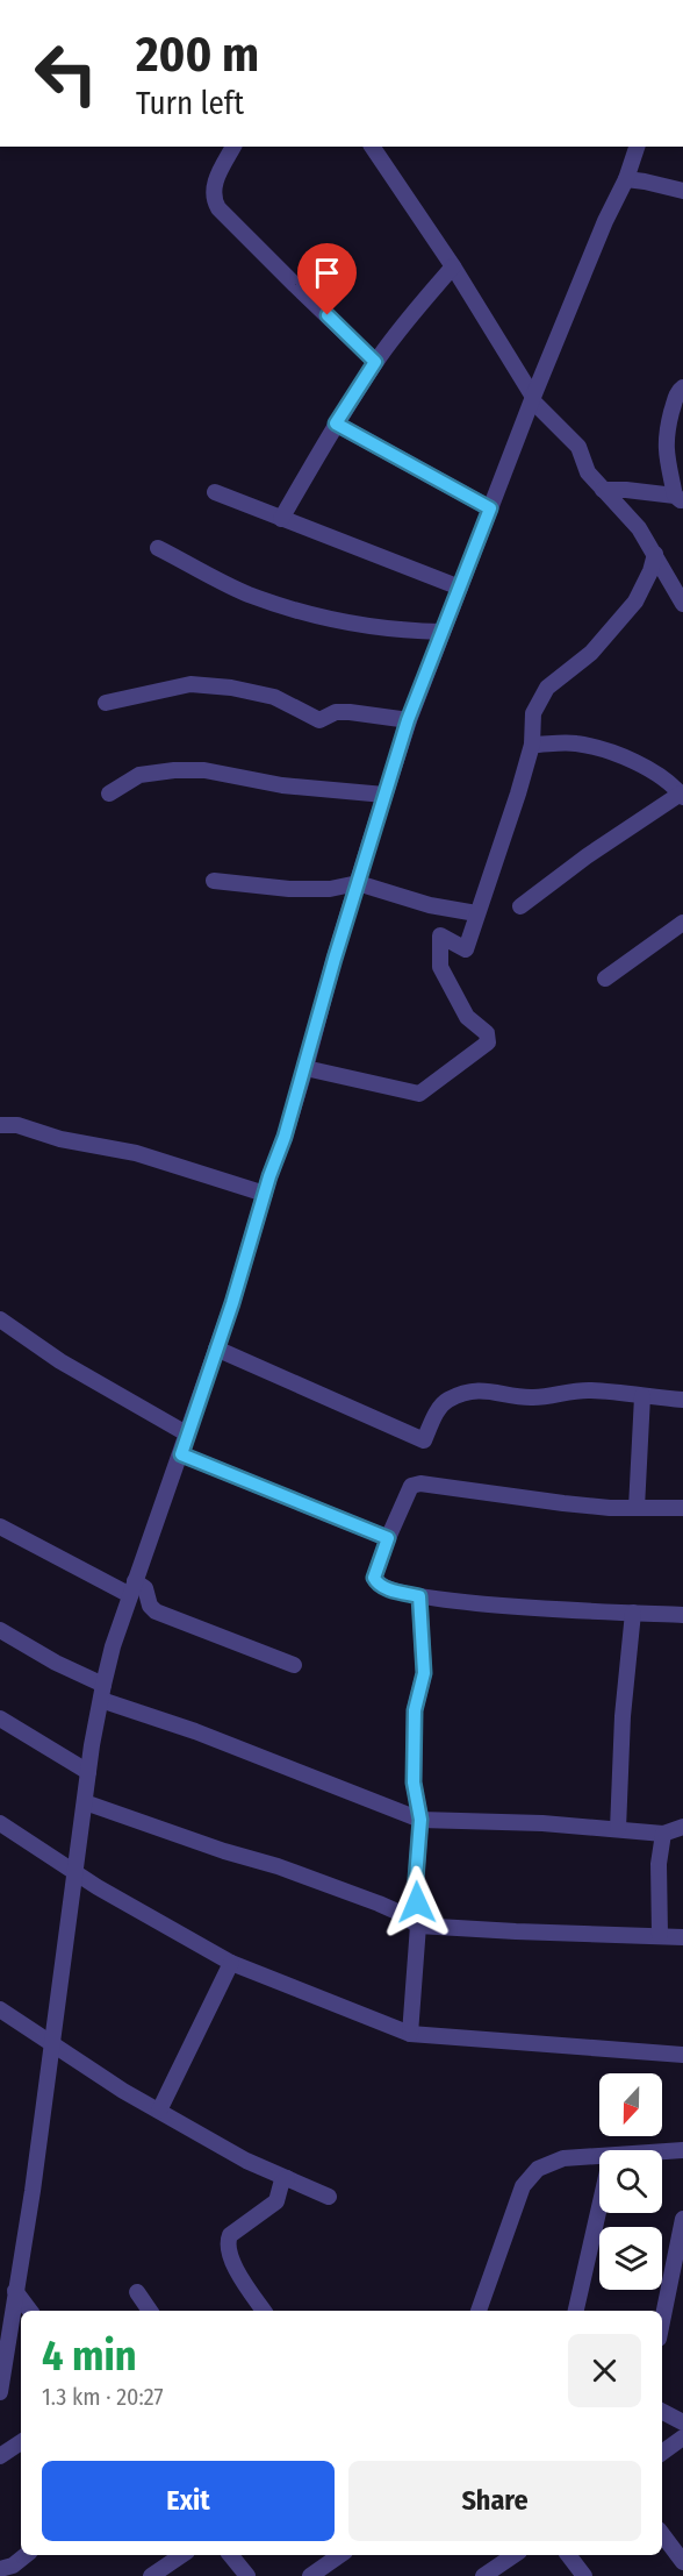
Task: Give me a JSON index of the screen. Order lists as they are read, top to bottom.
{
  "north": "bottom",
  "page": {
    "turn": ["200 m", "Turn left"],
    "heading": ["4 min", "1.3 km · 20:27"],
    "buttons": ["Exit", "Share"]
  }
}
